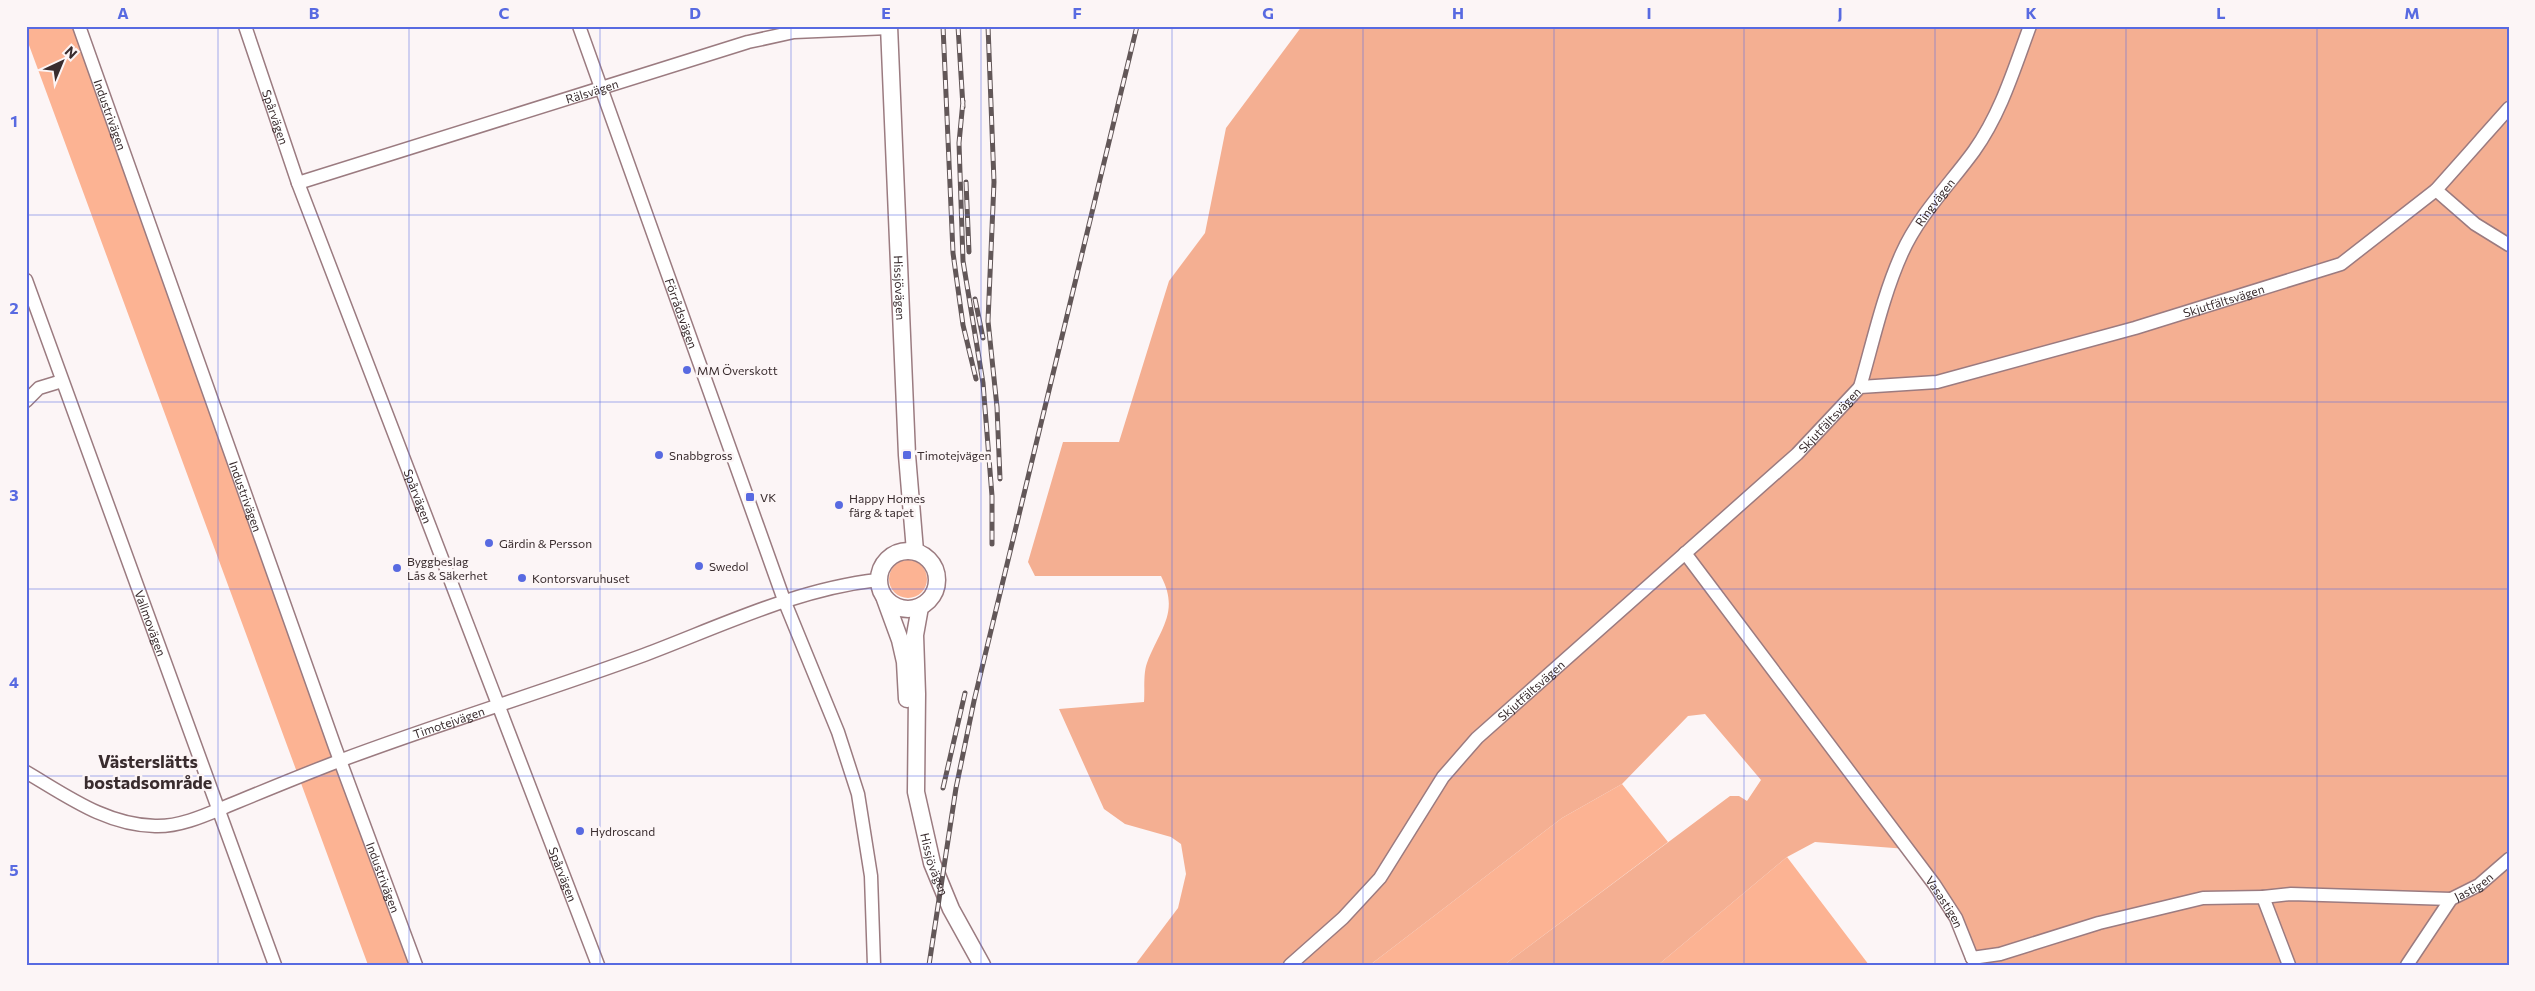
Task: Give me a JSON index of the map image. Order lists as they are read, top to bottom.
{
  "streets": {
    "main road": ["Hissjövägen"],
    "street": [
      "Rälsvägen",
      "Industrivägen",
      "Spårvägen",
      "Ringvägen",
      "Skjutfältsvägen",
      "Förrådsvägen",
      "Vallmovägen",
      "Timotejvägen",
      "Jastigen",
      "Vasastigen"
    ]
  },
  "crossings": [
    ["Rälsvägen", "Spårvägen"],
    ["Rälsvägen", "Hissjövägen"],
    ["Rälsvägen", "Förrådsvägen"],
    ["Industrivägen", "Timotejvägen"],
    ["Spårvägen", "Timotejvägen"],
    ["Ringvägen", "Skjutfältsvägen"],
    ["Hissjövägen", "Timotejvägen"],
    ["Skjutfältsvägen", "Vasastigen"],
    ["Förrådsvägen", "Timotejvägen"],
    ["Vallmovägen", "Timotejvägen"],
    ["Jastigen", "Vasastigen"]
  ],
  "districts": ["Västerslätts bostadsområde"],
  "places": {
    "other": [
      "MM Överskott",
      "Snabbgross",
      "Happy Homes färg & tapet",
      "Gärdin & Persson",
      "Swedol",
      "Byggbeslag Lås & Säkerhet",
      "Kontorsvaruhuset",
      "Hydroscand"
    ],
    "transit": ["Timotejvägen", "VK"]
  },
  "north": "top right",
  "grid": {
    "columns": [
      "A",
      "B",
      "C",
      "D",
      "E",
      "F",
      "G",
      "H",
      "I",
      "J",
      "K",
      "L",
      "M"
    ],
    "rows": [
      "1",
      "2",
      "3",
      "4",
      "5"
    ]
  }
}
